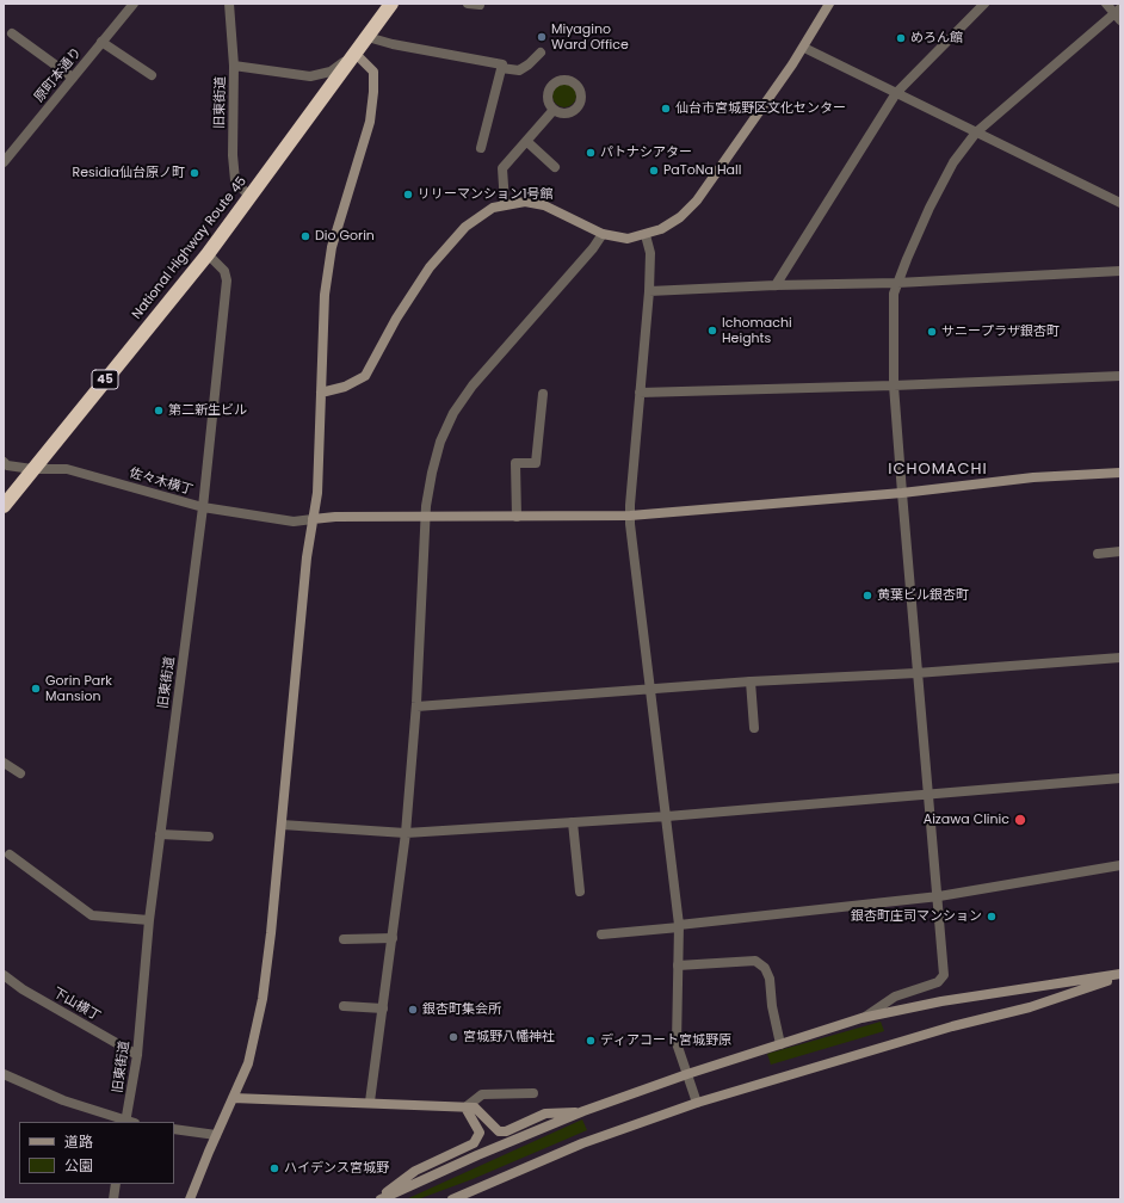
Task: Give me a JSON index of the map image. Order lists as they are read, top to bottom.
{
  "streets": {
    "highway": ["National Highway Route 45", "45"],
    "street": [
      "原町本通り",
      "旧東街道",
      "佐々木横丁",
      "下山横丁"
    ]
  },
  "crossings": [
    ["旧東街道", "National Highway Route 45"],
    ["旧東街道", "佐々木横丁"],
    ["旧東街道", "下山横丁"],
    ["National Highway Route 45", "佐々木横丁"]
  ],
  "districts": ["ICHOMACHI"],
  "places": [
    "Miyagino Ward Office",
    "めろん館",
    "仙台市宮城野区文化センター",
    "パトナシアター",
    "PaToNa Hall",
    "Residia仙台原ノ町",
    "リリーマンション1号館",
    "Dio Gorin",
    "Ichomachi Heights",
    "サニープラザ銀杏町",
    "第二新生ビル",
    "黄葉ビル銀杏町",
    "Gorin Park Mansion",
    "Aizawa Clinic",
    "銀杏町庄司マンション",
    "銀杏町集会所",
    "宮城野八幡神社",
    "ディアコート宮城野原",
    "ハイデンス宮城野"
  ],
  "legend": ["道路", "公園"]
}
